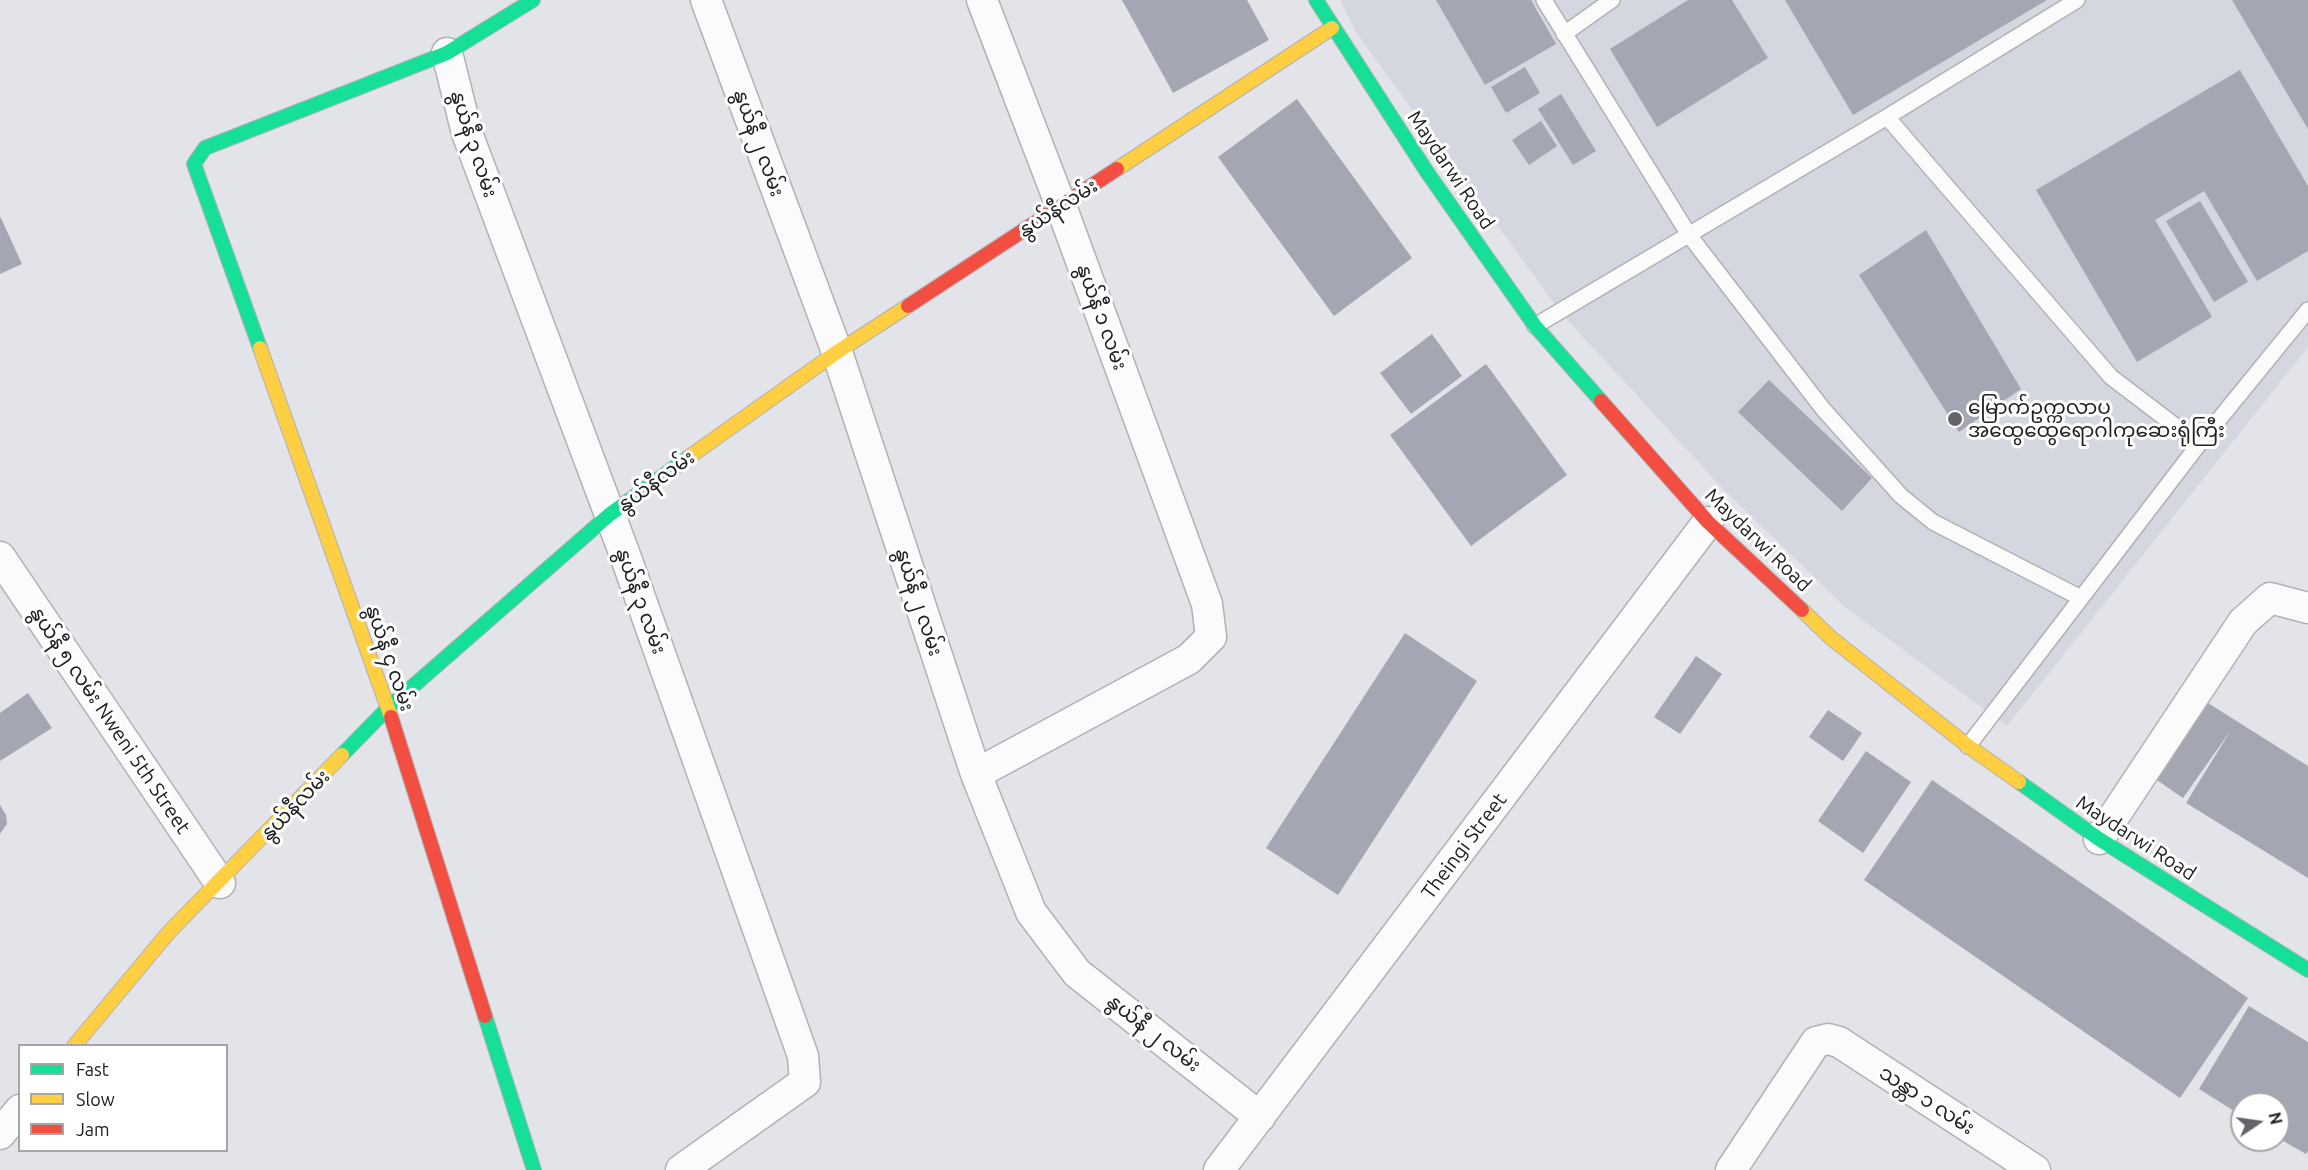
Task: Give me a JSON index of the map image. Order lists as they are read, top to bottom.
{
  "streets": {
    "street": [
      "နွယ်နီ ၂ လမ်း",
      "နွယ်နီ ၃ လမ်း",
      "Maydarwi Road",
      "နွယ်နီလမ်း",
      "နွယ်နီ ၁ လမ်း",
      "နွယ်နီ ၄ လမ်း",
      "နွယ်နီ ၅ လမ်း Nweni 5th Street",
      "Theingi Street",
      "သန္တာ ၁ လမ်း"
    ]
  },
  "crossings": [
    ["နွယ်နီ ၂ လမ်း", "နွယ်နီလမ်း"],
    ["နွယ်နီ ၂ လမ်း", "နွယ်နီ ၁ လမ်း"],
    ["နွယ်နီ ၂ လမ်း", "Theingi Street"],
    ["နွယ်နီ ၃ လမ်း", "နွယ်နီလမ်း"],
    ["နွယ်နီ ၃ လမ်း", "နွယ်နီ ၄ လမ်း"],
    ["Maydarwi Road", "နွယ်နီလမ်း"],
    ["Maydarwi Road", "Theingi Street"],
    ["နွယ်နီလမ်း", "နွယ်နီ ၁ လမ်း"],
    ["နွယ်နီလမ်း", "နွယ်နီ ၄ လမ်း"],
    ["နွယ်နီလမ်း", "နွယ်နီ ၅ လမ်း Nweni 5th Street"]
  ],
  "places": ["မြောက်ဥက္ကလာပ အထွေထွေရောဂါကုဆေးရုံကြီး"],
  "legend": ["Fast", "Slow", "Jam"],
  "north": "right"
}
